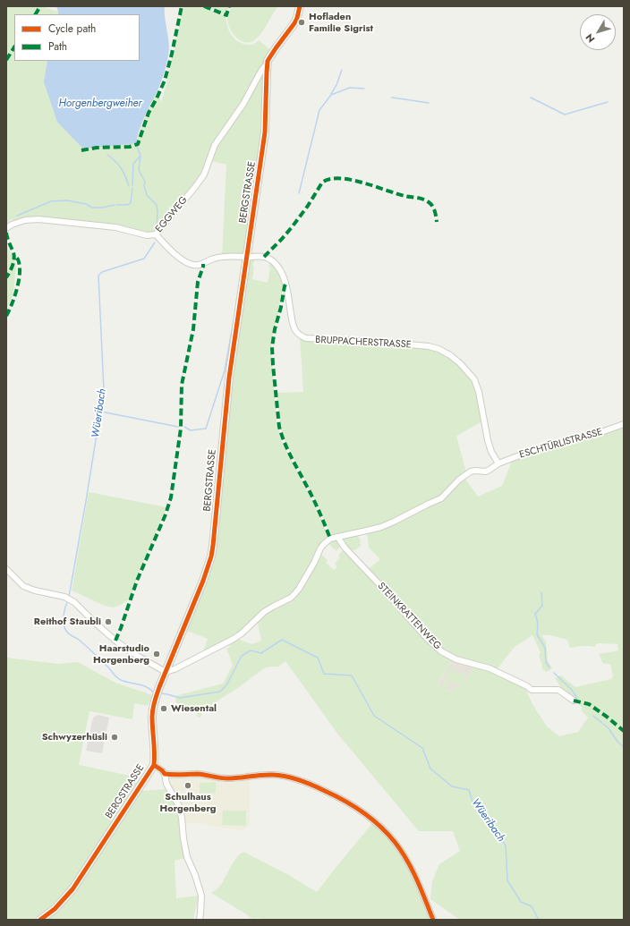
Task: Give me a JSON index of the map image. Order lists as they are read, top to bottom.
{
  "streets": {
    "street": [
      "BERGSTRASSE",
      "EGGWEG",
      "BRUPPACHERSTRASSE",
      "ESCHTÜRLISTRASSE",
      "STEINKRATTENWEG"
    ]
  },
  "crossings": [
    ["BERGSTRASSE", "EGGWEG"],
    ["BERGSTRASSE", "BRUPPACHERSTRASSE"],
    ["BERGSTRASSE", "ESCHTÜRLISTRASSE"],
    ["EGGWEG", "BRUPPACHERSTRASSE"],
    ["BRUPPACHERSTRASSE", "ESCHTÜRLISTRASSE"],
    ["ESCHTÜRLISTRASSE", "STEINKRATTENWEG"]
  ],
  "water": ["Horgenbergweiher", "Wüeribach"],
  "places": [
    "Hofladen Familie Sigrist",
    "Reithof Staubli",
    "Haarstudio Horgenberg",
    "Wiesental",
    "Schwyzerhüsli",
    "Schulhaus Horgenberg"
  ],
  "legend": ["Cycle path", "Path"],
  "north": "bottom left"
}
